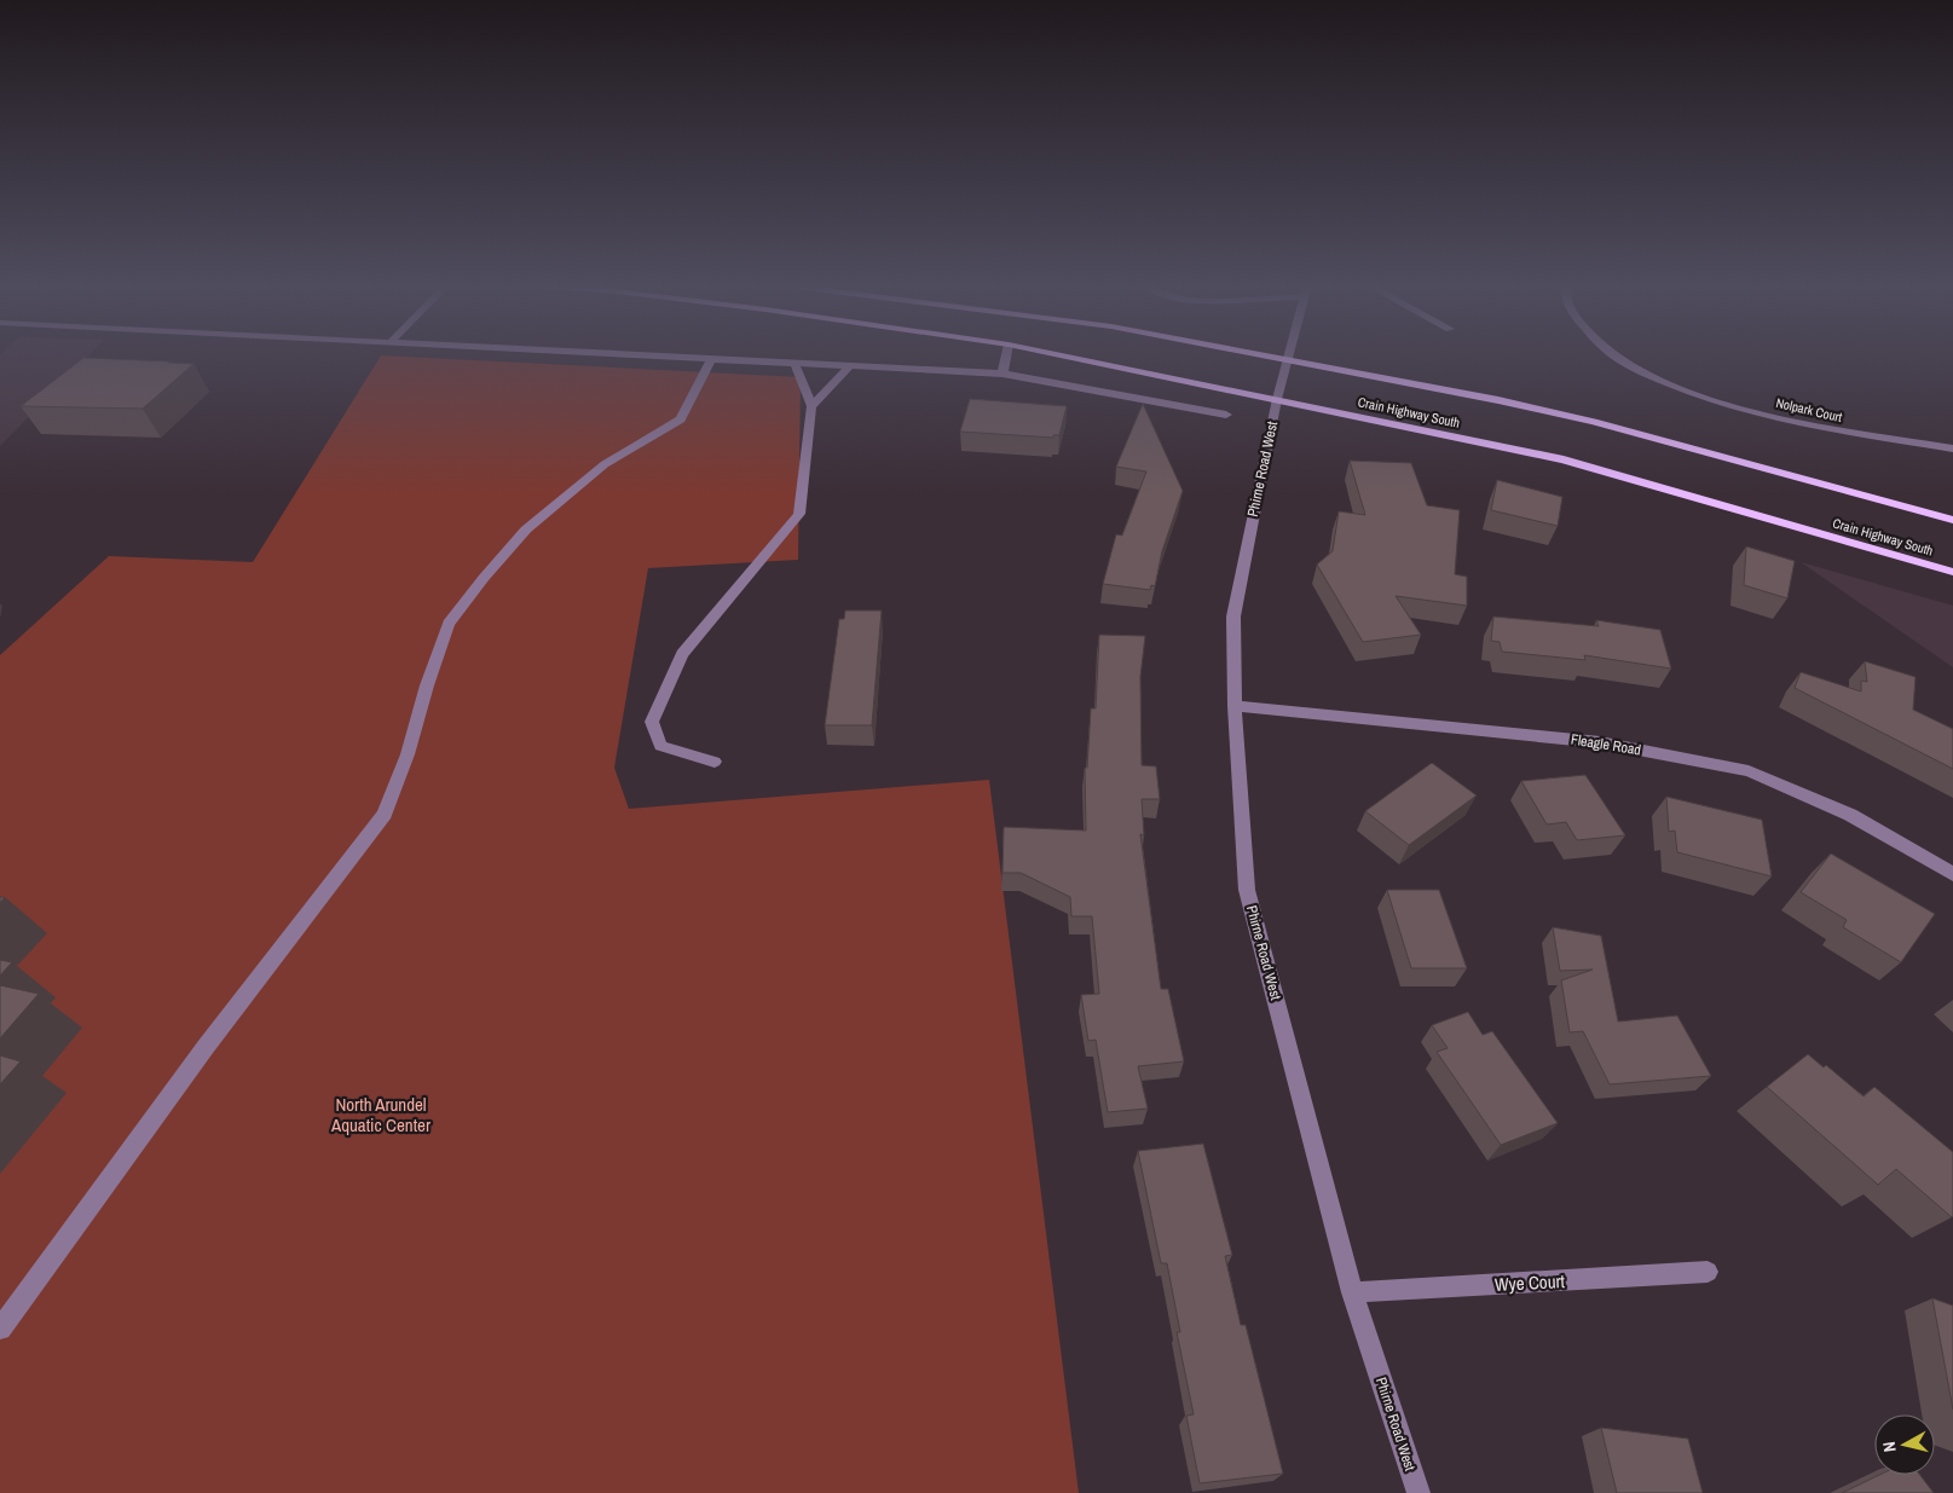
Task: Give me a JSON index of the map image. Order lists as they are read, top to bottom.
{
  "streets": {
    "main road": ["Crain Highway South"],
    "street": [
      "Nolpark Court",
      "Phirne Road West",
      "Fleagle Road",
      "Wye Court"
    ]
  },
  "crossings": [
    ["Crain Highway South", "Phirne Road West"],
    ["Phirne Road West", "Fleagle Road"],
    ["Phirne Road West", "Wye Court"]
  ],
  "parks": ["North Arundel Aquatic Center"],
  "north": "left"
}
